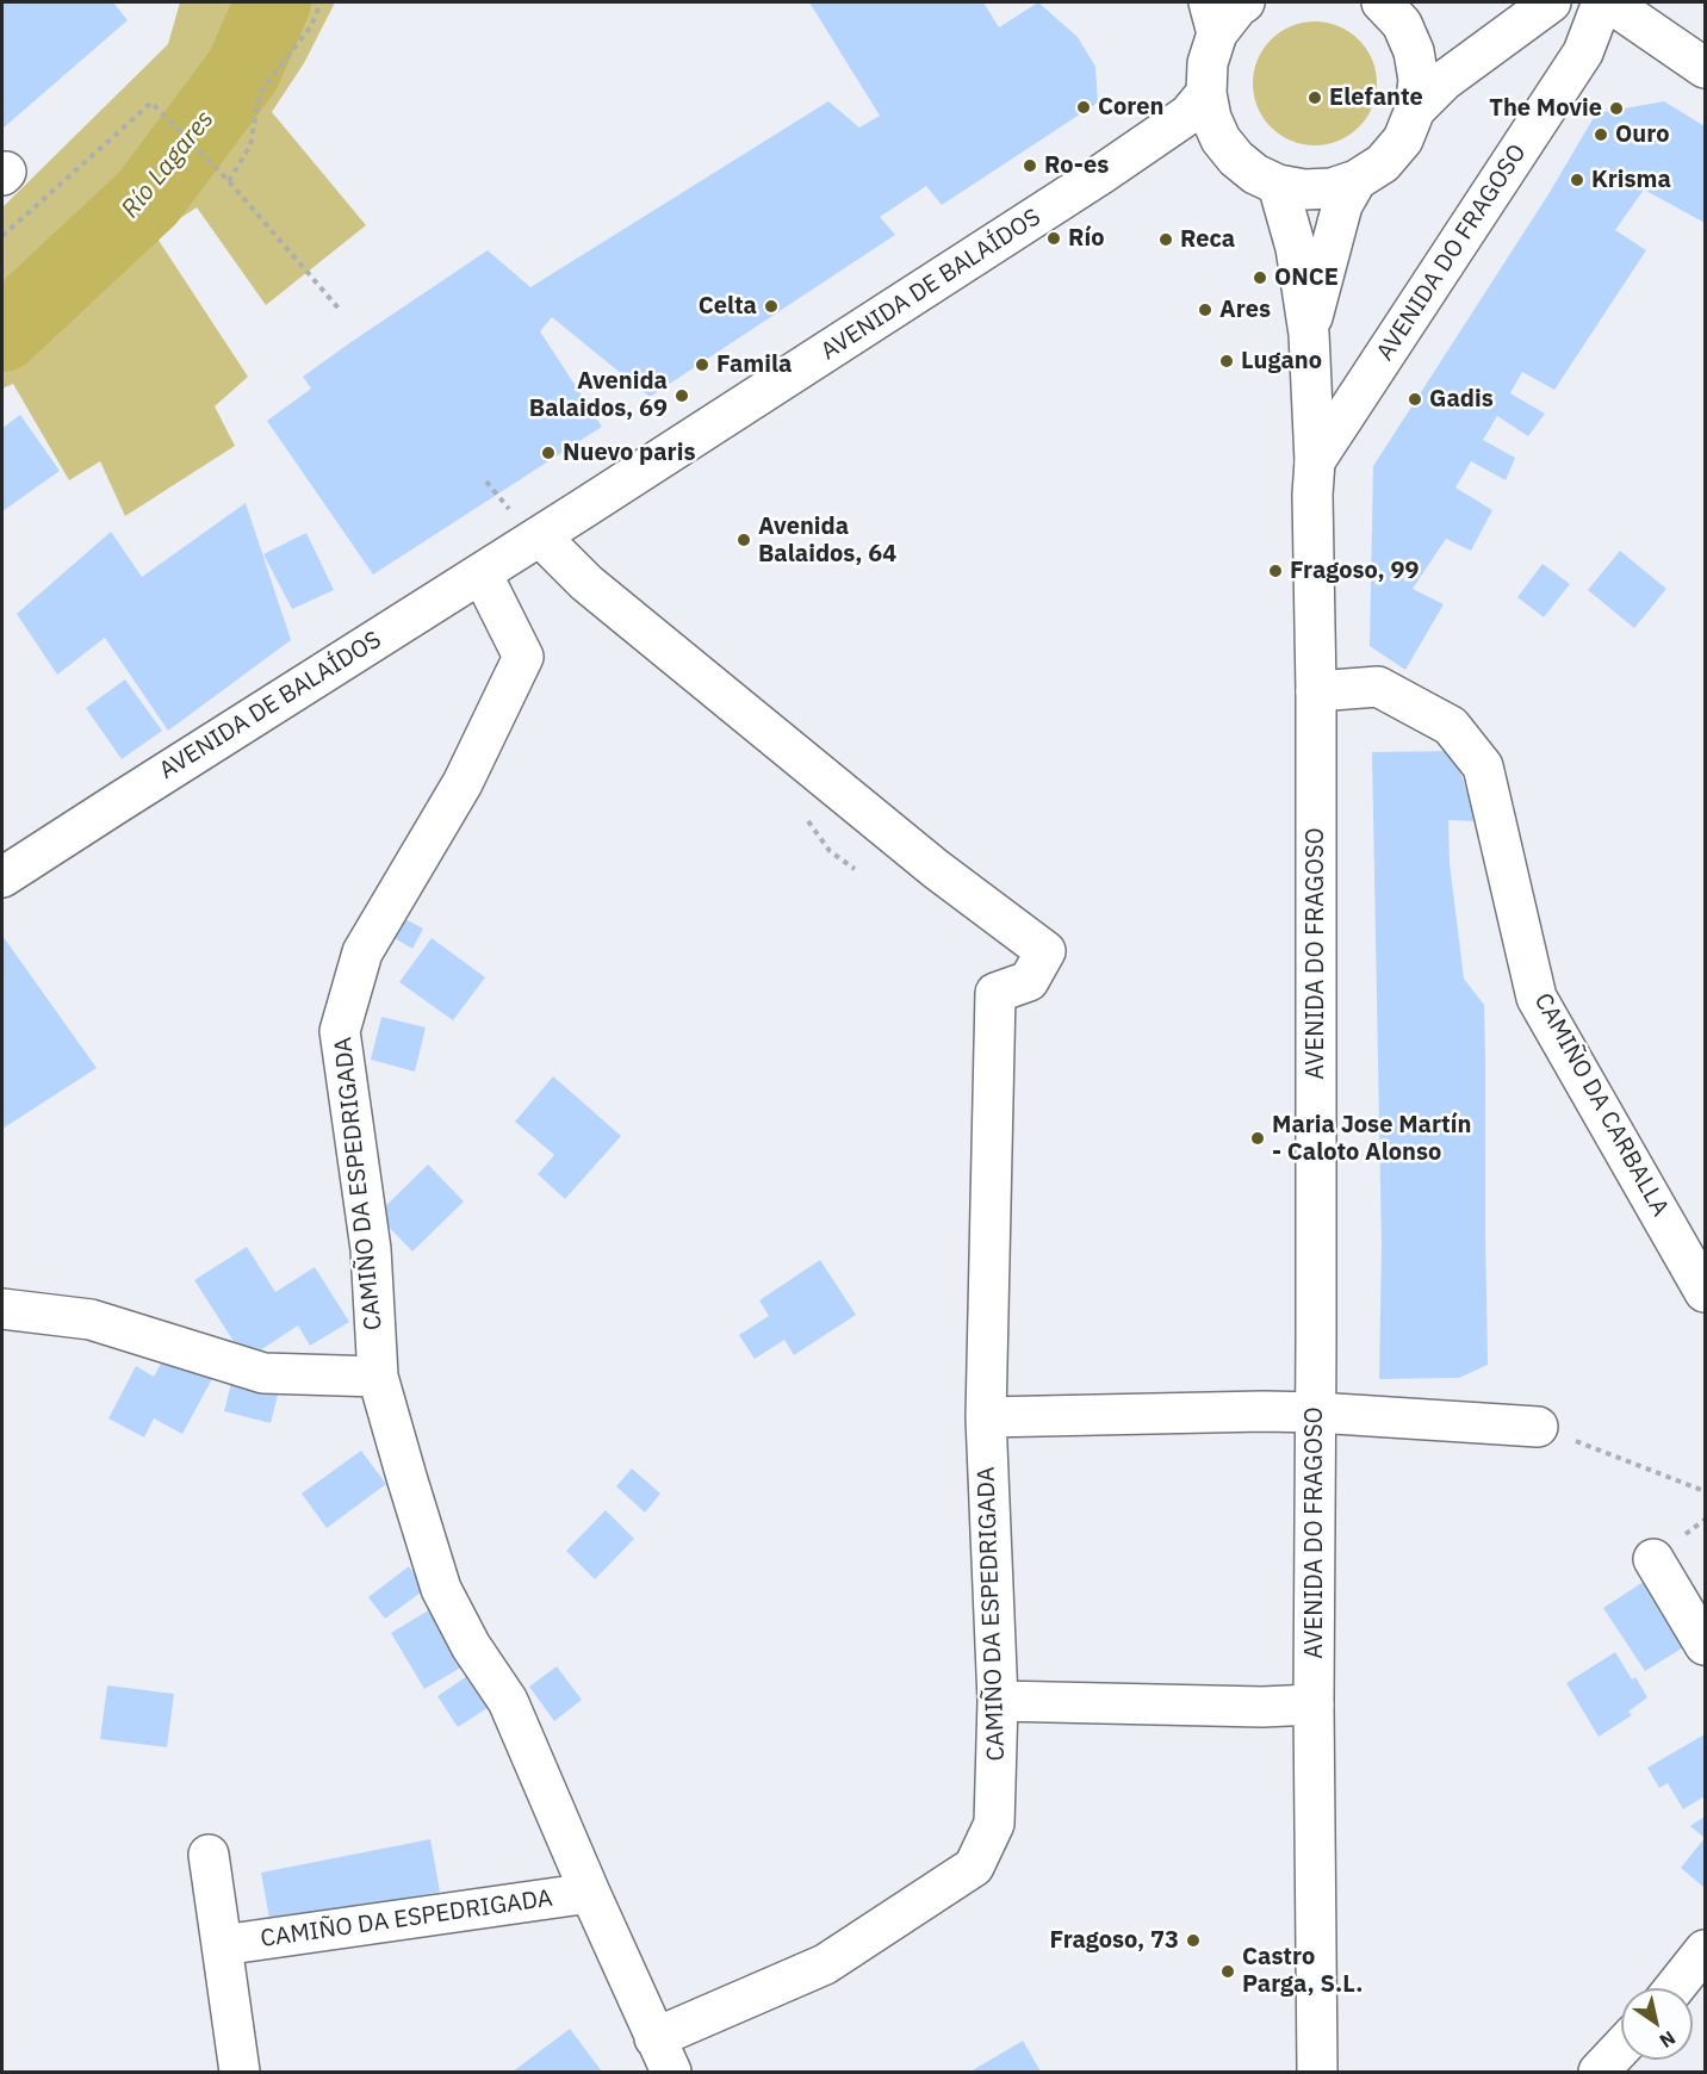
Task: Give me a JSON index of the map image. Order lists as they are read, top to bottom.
{
  "streets": {
    "street": [
      "AVENIDA DO FRAGOSO",
      "AVENIDA DE BALAÍDOS",
      "CAMIÑO DA CARBALLA",
      "CAMIÑO DA ESPEDRIGADA"
    ]
  },
  "crossings": [
    ["AVENIDA DO FRAGOSO", "CAMIÑO DA CARBALLA"],
    ["AVENIDA DE BALAÍDOS", "CAMIÑO DA ESPEDRIGADA"]
  ],
  "water": ["Río Lagares"],
  "places": [
    "Elefante",
    "Coren",
    "The Movie",
    "Ouro",
    "Ro-es",
    "Krisma",
    "Río",
    "Reca",
    "ONCE",
    "Celta",
    "Ares",
    "Lugano",
    "Famila",
    "Avenida Balaidos, 69",
    "Gadis",
    "Nuevo paris",
    "Avenida Balaidos, 64",
    "Fragoso, 99",
    "Maria Jose Martín - Caloto Alonso",
    "Fragoso, 73",
    "Castro Parga, S.L."
  ],
  "north": "bottom right"
}
